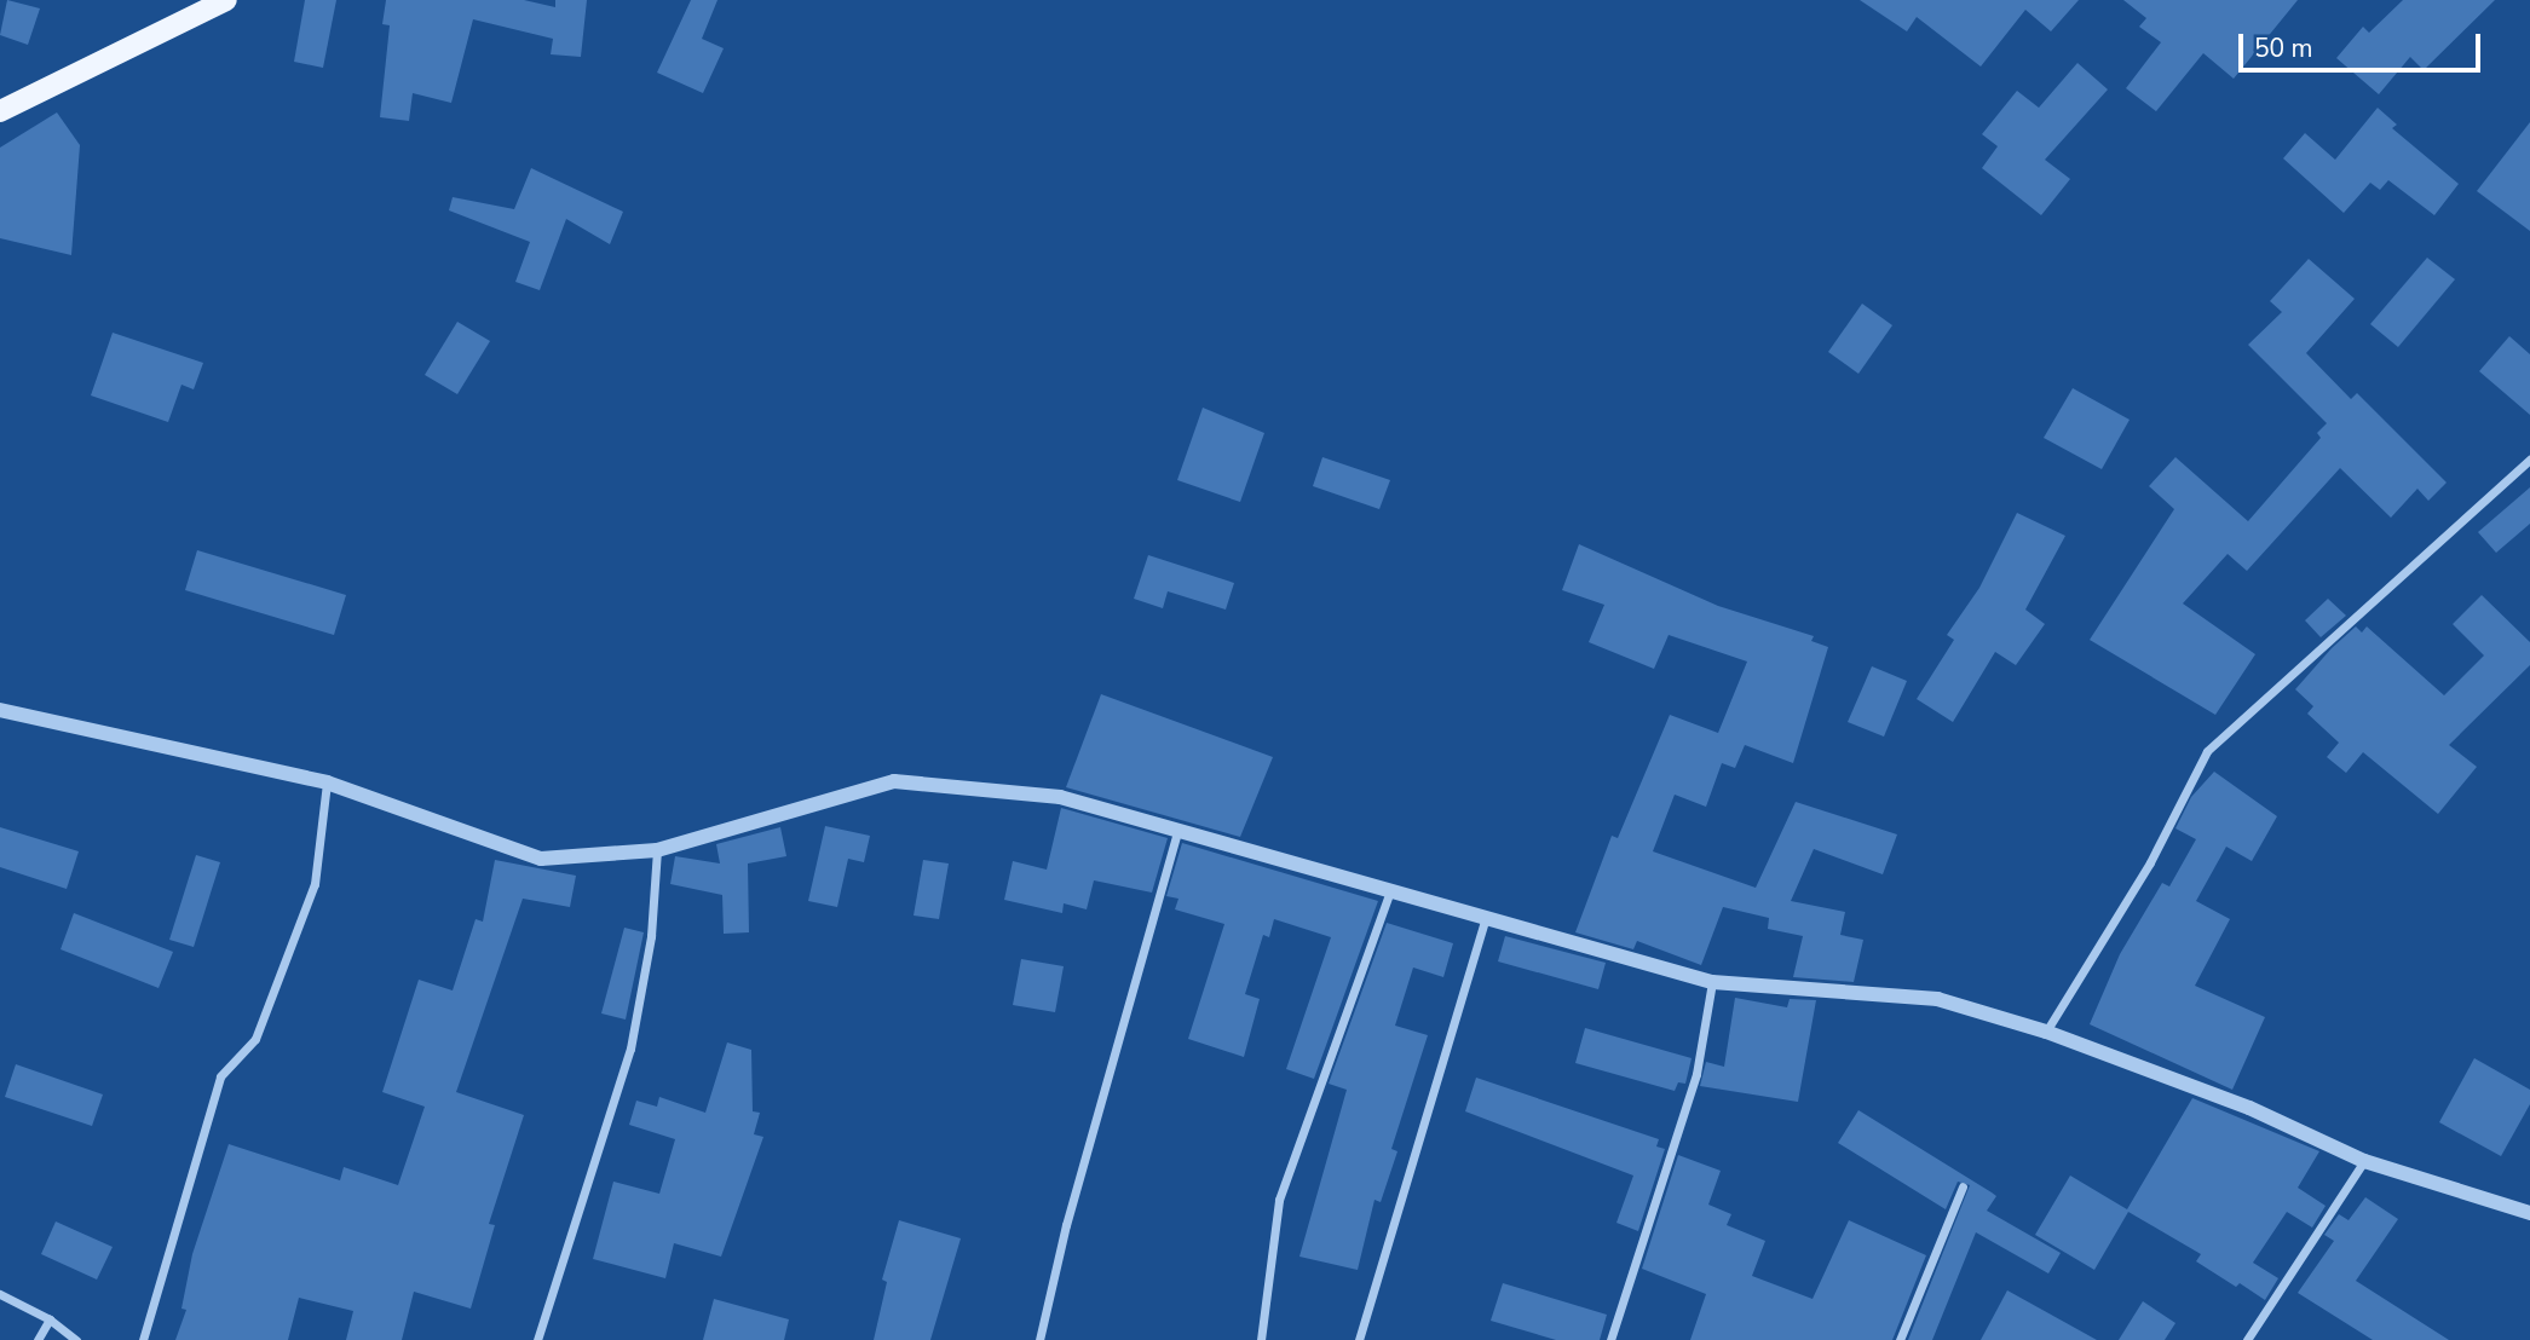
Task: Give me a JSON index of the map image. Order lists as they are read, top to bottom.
{
  "scale_bar": "50 m"
}
